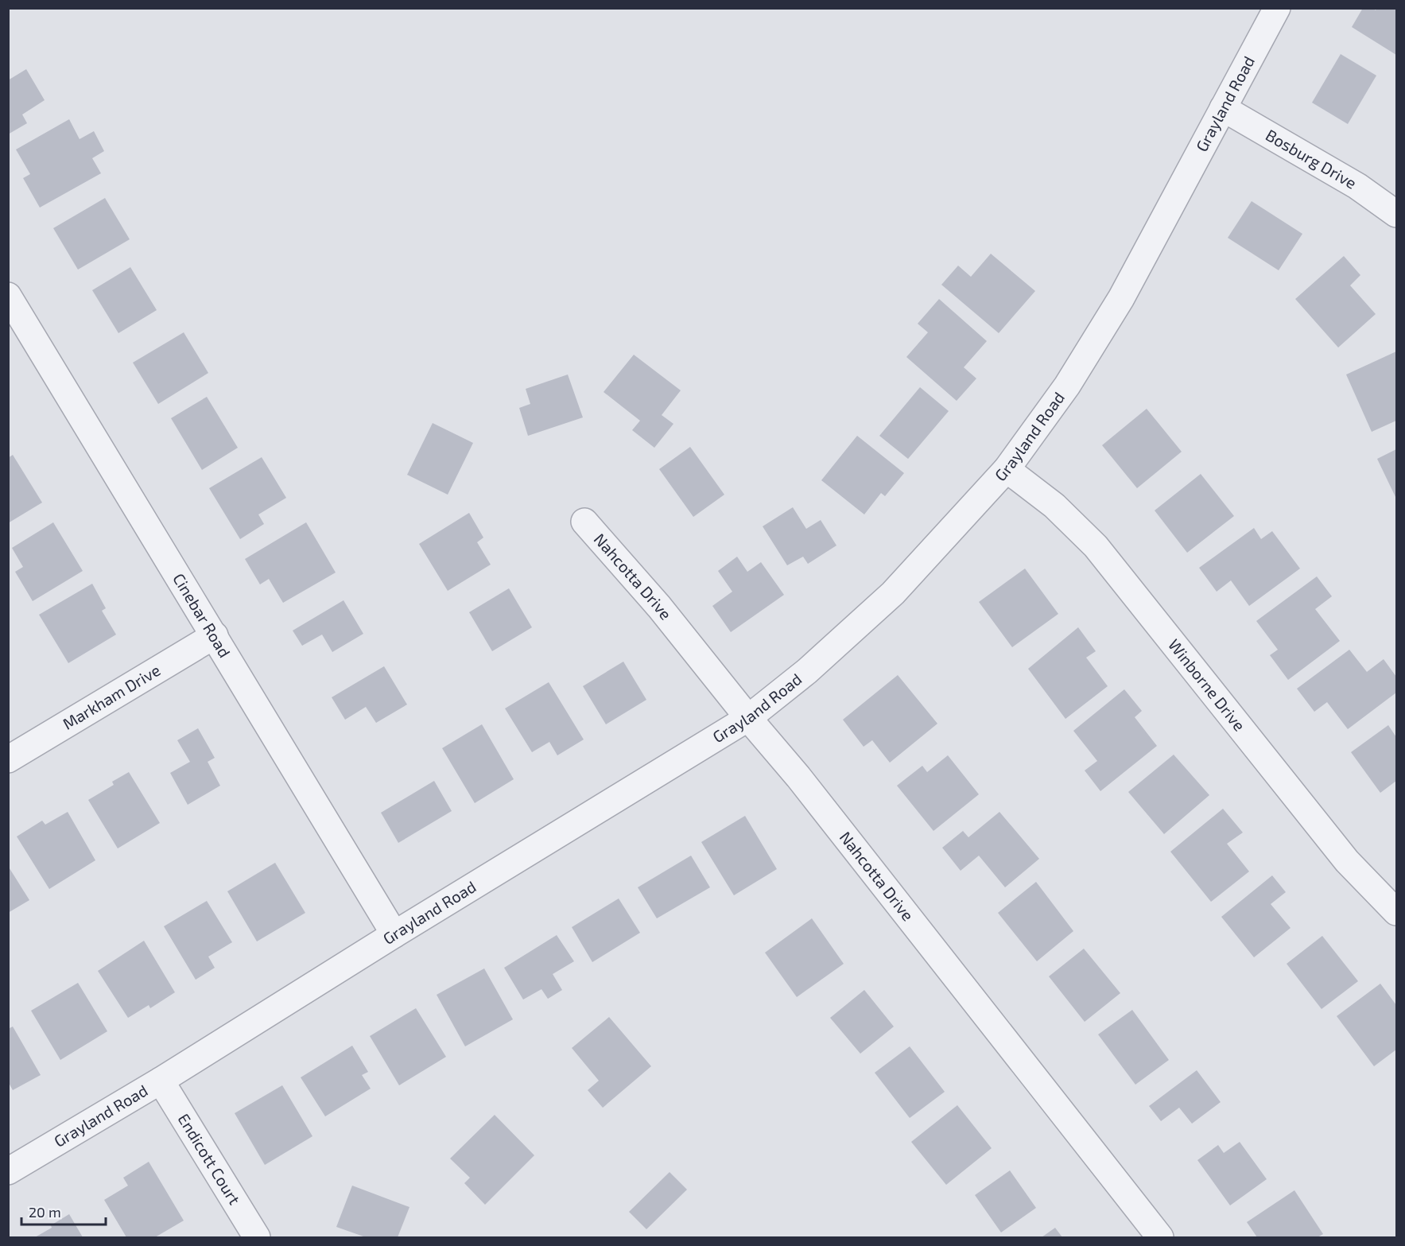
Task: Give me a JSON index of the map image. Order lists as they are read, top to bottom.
{
  "streets": {
    "street": [
      "Grayland Road",
      "Bosburg Drive",
      "Nahcotta Drive",
      "Cinebar Road",
      "Winborne Drive",
      "Markham Drive",
      "Endicott Court"
    ]
  },
  "crossings": [
    ["Grayland Road", "Bosburg Drive"],
    ["Grayland Road", "Nahcotta Drive"],
    ["Grayland Road", "Cinebar Road"],
    ["Grayland Road", "Winborne Drive"],
    ["Grayland Road", "Endicott Court"],
    ["Cinebar Road", "Markham Drive"]
  ],
  "scale_bar": "20 m"
}
